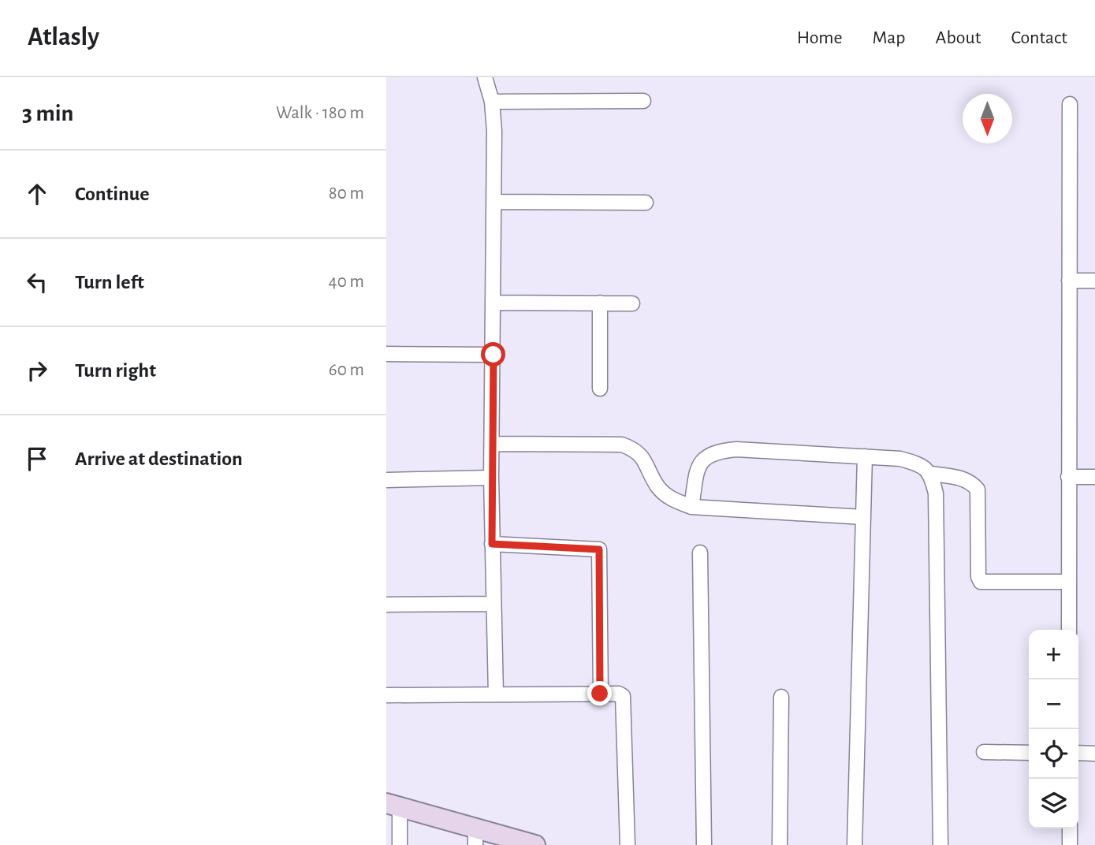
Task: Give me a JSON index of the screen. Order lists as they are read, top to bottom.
{
  "north": "bottom",
  "page": {
    "header": "Atlasly",
    "nav": [
      "Home",
      "Map",
      "About",
      "Contact"
    ],
    "heading": ["3 min", "Walk · 180 m"],
    "list": [
      ["Continue", "80 m"],
      ["Turn left", "40 m"],
      ["Turn right", "60 m"],
      "Arrive at destination"
    ],
    "map_buttons": ["+", "−"]
  }
}
